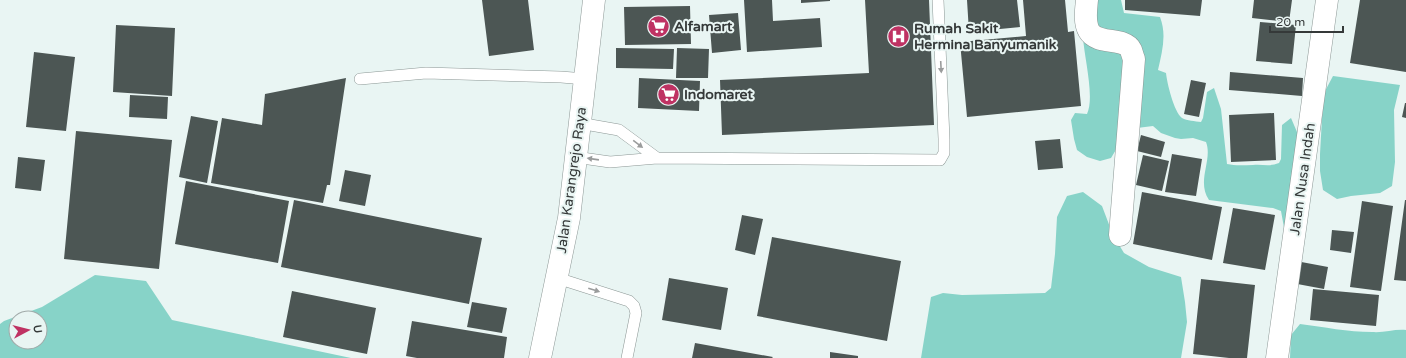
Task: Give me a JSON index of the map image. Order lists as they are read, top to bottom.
{
  "streets": {
    "street": ["Jalan Nusa Indah", "Jalan Karangrejo Raya"]
  },
  "places": {
    "supermarket": ["Alfamart", "Indomaret"],
    "hospital": ["Rumah Sakit Hermina Banyumanik"]
  },
  "scale_bar": "20 m",
  "north": "right"
}
